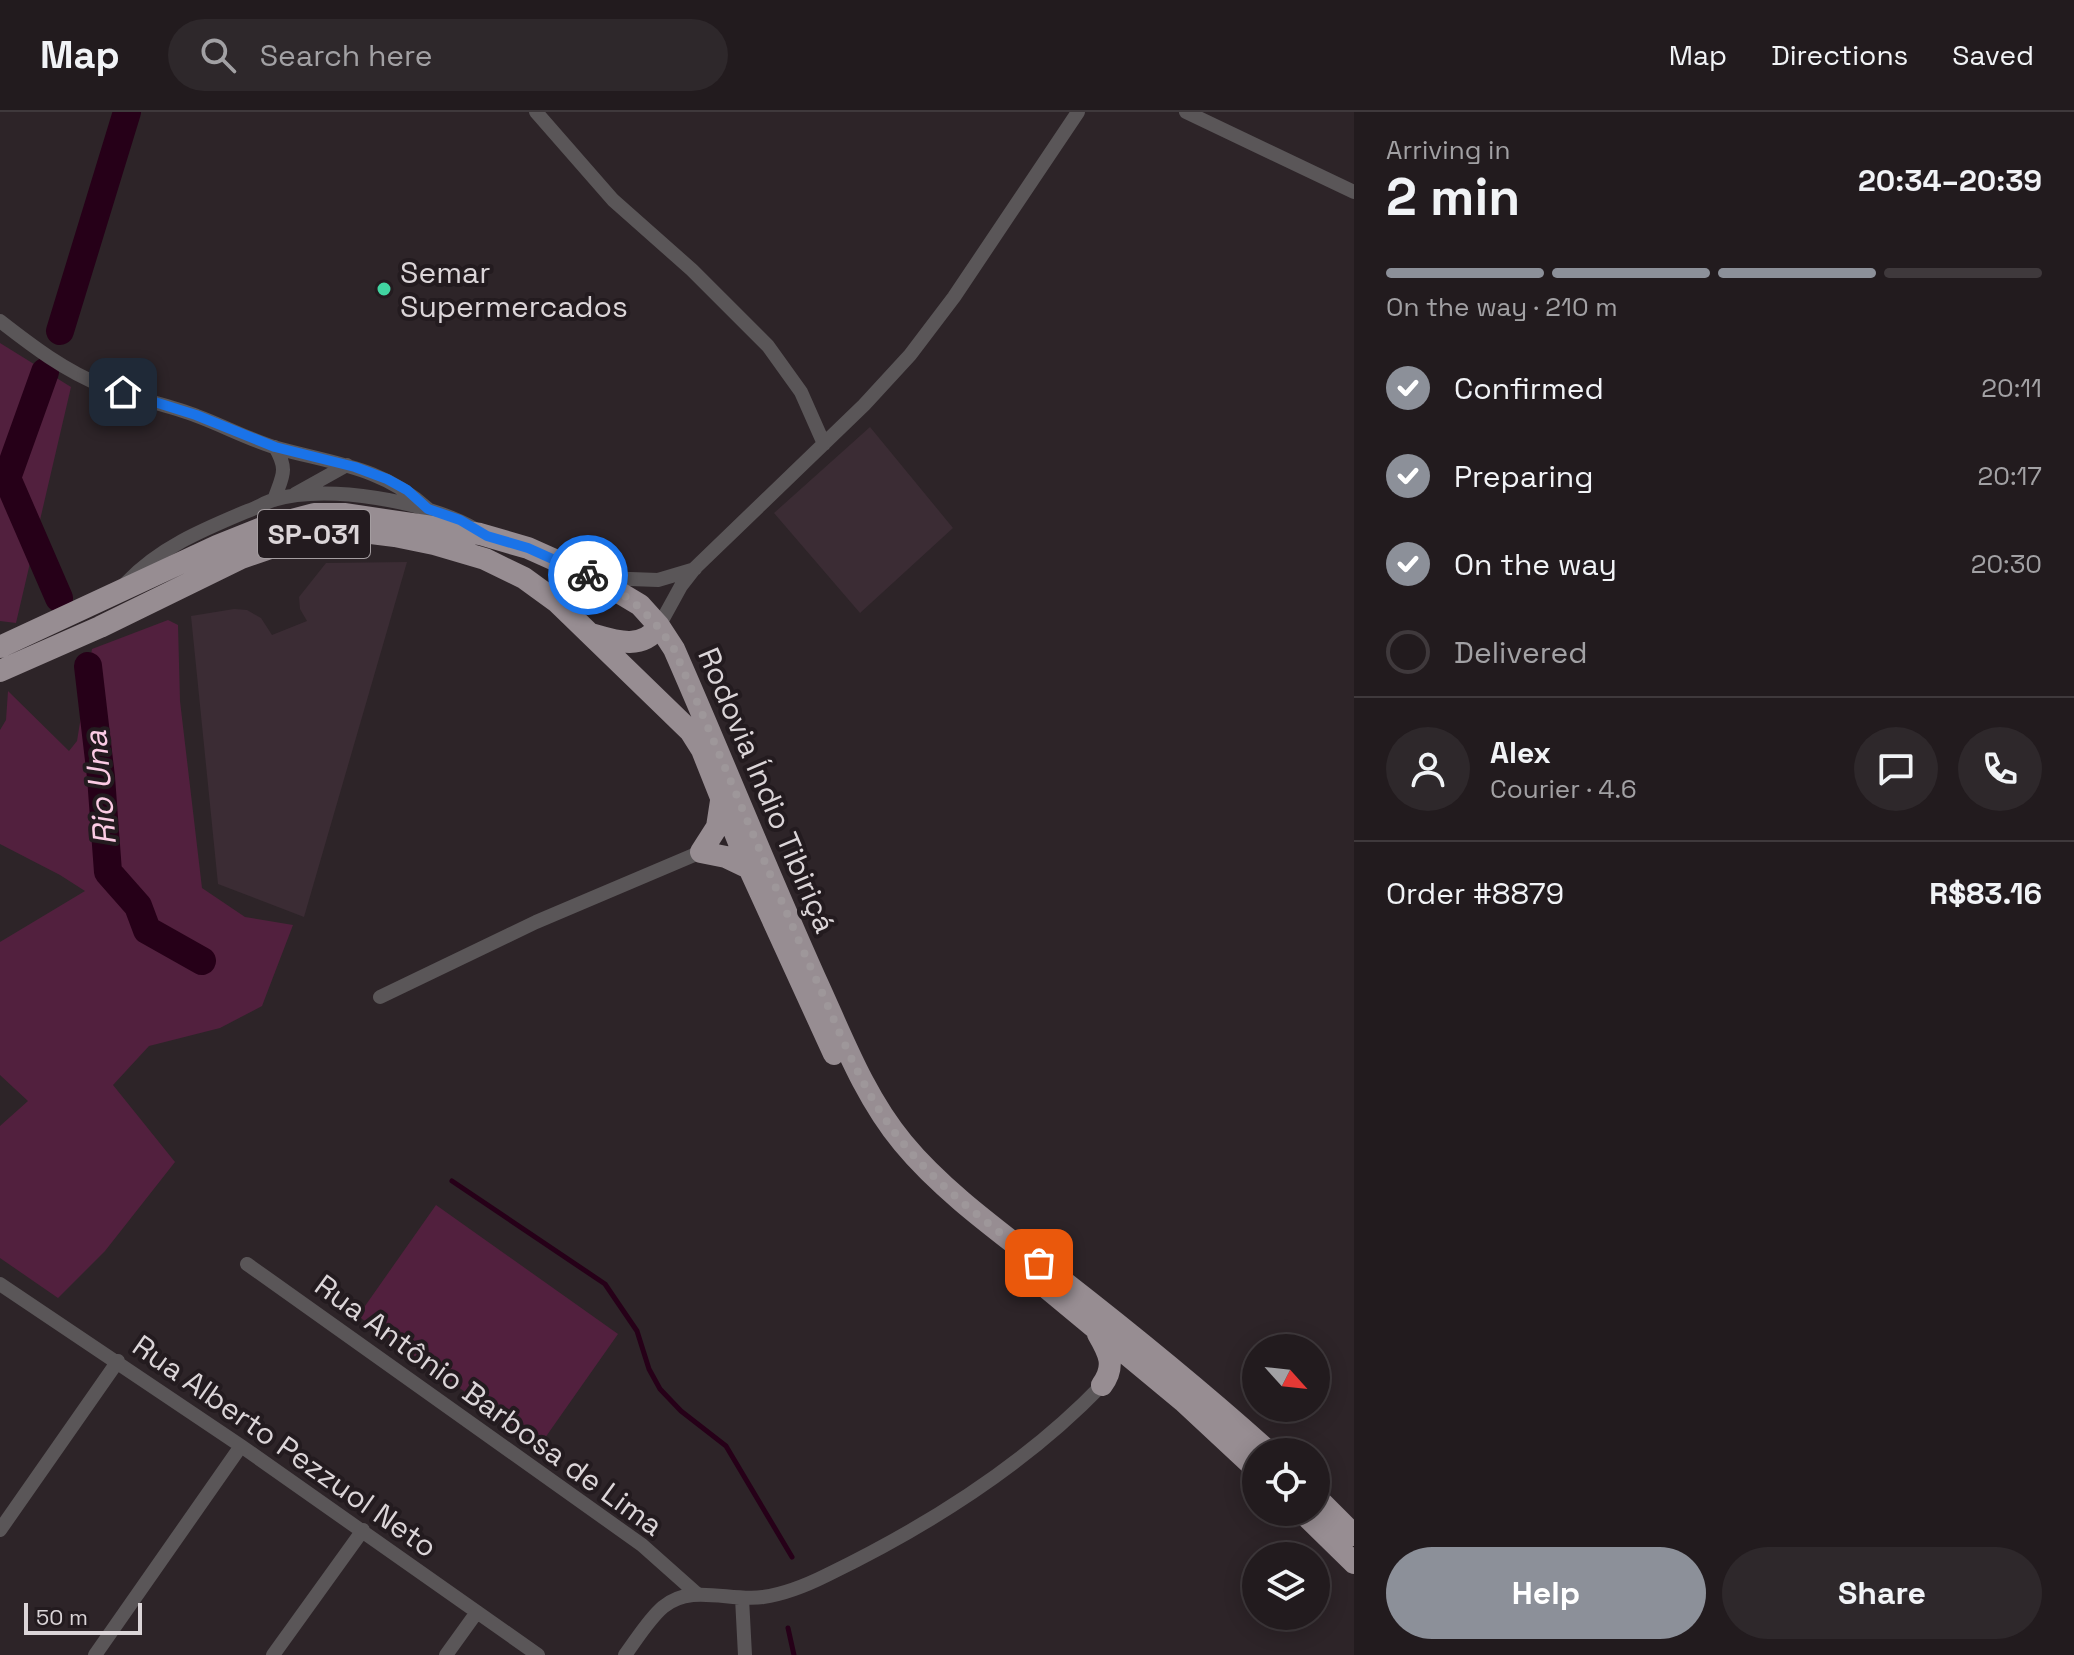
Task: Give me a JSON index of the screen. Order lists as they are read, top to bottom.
{
  "streets": {
    "highway": ["SP-031", "Rodovia Índio Tibiriçá"],
    "street": ["Rua Antônio Barbosa de Lima", "Rua Alberto Pezzuol Neto"]
  },
  "water": ["Rio Una"],
  "places": ["Semar Supermercados"],
  "scale_bar": "50 m",
  "north": "bottom right",
  "page": {
    "header": "Map",
    "search": "Search here",
    "nav": ["Map", "Directions", "Saved"],
    "heading": ["2 min", "Arriving in", "20:34–20:39"],
    "panel": [
      "Alex",
      "Courier · 4.6",
      "Order #8879",
      "R$83.16"
    ],
    "bar": "On the way · 210 m",
    "list": [
      ["Confirmed", "20:11"],
      ["Preparing", "20:17"],
      ["On the way", "20:30"],
      "Delivered"
    ],
    "buttons": ["Help", "Share"],
    "scale": "50 m"
  }
}
